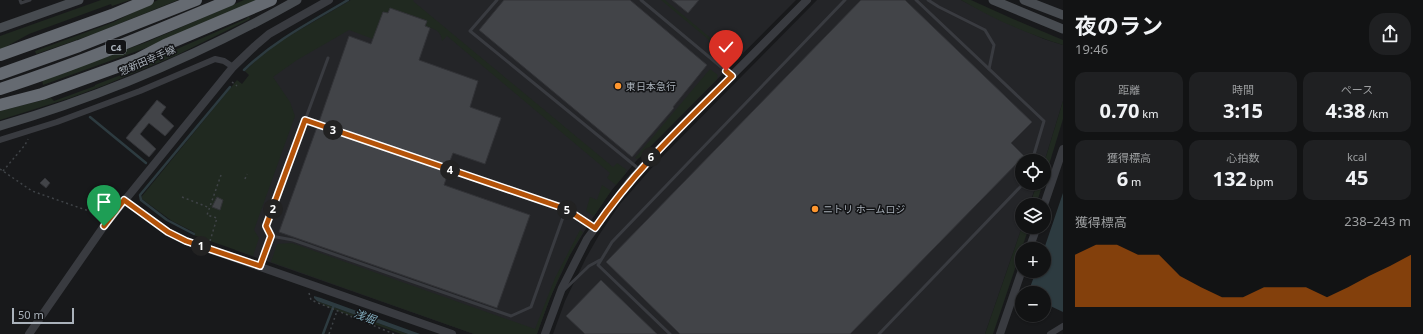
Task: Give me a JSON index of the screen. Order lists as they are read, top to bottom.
{
  "streets": {
    "highway": ["C4"],
    "main road": ["惣新田幸手線"]
  },
  "water": ["浅堀"],
  "places": ["東日本急行", "ニトリ ホームロジ"],
  "scale_bar": "50 m",
  "page": {
    "heading": ["夜のラン", "19:46"],
    "stats": [
      ["距離", "0.70 km"],
      ["時間", "3:15"],
      ["ペース", "4:38 /km"],
      ["獲得標高", "6 m"],
      ["心拍数", "132 bpm"],
      ["kcal", "45"]
    ],
    "pins": [
      "3",
      "6",
      "4",
      "2",
      "5",
      "1"
    ],
    "map_buttons": ["+", "−"],
    "chart": ["獲得標高", "238–243 m"],
    "scale": "50 m"
  }
}
